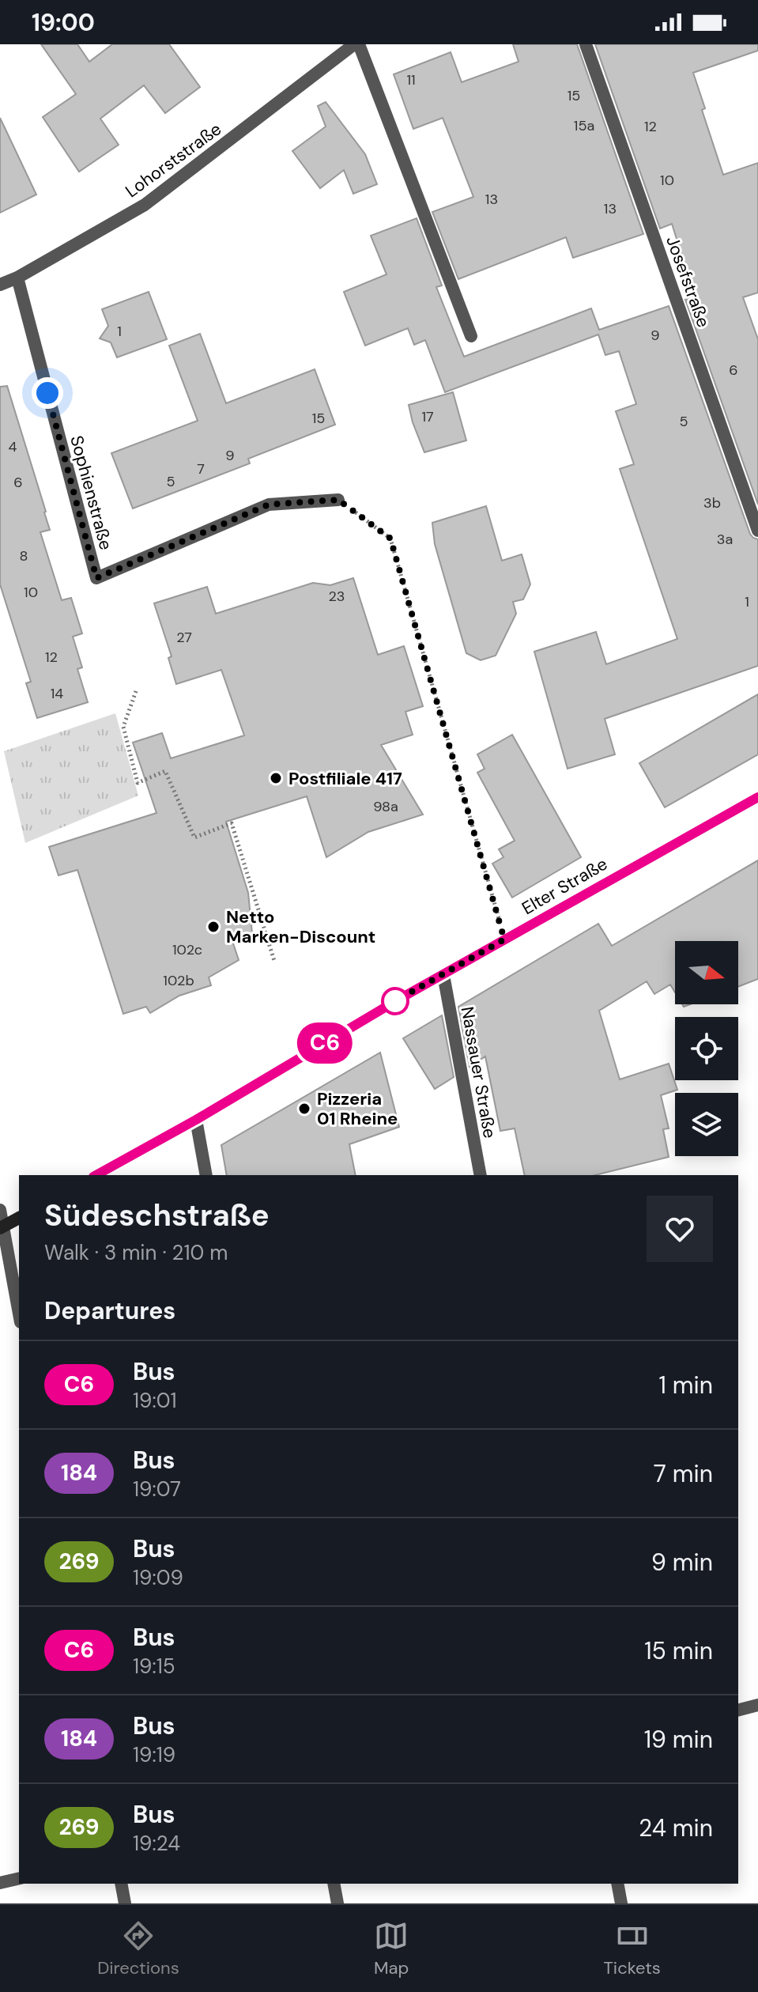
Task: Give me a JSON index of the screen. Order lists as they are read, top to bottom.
{
  "streets": {
    "main road": ["Elter Straße"],
    "street": [
      "Lohorststraße",
      "Josefstraße",
      "Sophienstraße",
      "Nassauer Straße"
    ]
  },
  "crossings": [
    ["Lohorststraße", "Sophienstraße"],
    ["Elter Straße", "Nassauer Straße"]
  ],
  "places": ["Postfiliale 417", "Netto Marken-Discount", "Pizzeria 01 Rheine"],
  "lines": ["bus line C6"],
  "house_numbers": [
    "11",
    "15",
    "15a",
    "12",
    "10",
    "13",
    "13",
    "1",
    "9",
    "6",
    "17",
    "15",
    "5",
    "4",
    "9",
    "7",
    "5",
    "6",
    "3b",
    "3a",
    "8",
    "10",
    "23",
    "1",
    "27",
    "12",
    "14",
    "98a",
    "102c",
    "102b"
  ],
  "north": "right",
  "page": {
    "status": "19:00",
    "on_map": "C6",
    "heading": [
      ["Südeschstraße", "Walk · 3 min · 210 m"],
      "Departures"
    ],
    "list": [
      {
        "mark": "C6",
        "name": "Bus",
        "note": "19:01",
        "value": "1 min"
      },
      {
        "mark": "184",
        "name": "Bus",
        "note": "19:07",
        "value": "7 min"
      },
      {
        "mark": "269",
        "name": "Bus",
        "note": "19:09",
        "value": "9 min"
      },
      {
        "mark": "C6",
        "name": "Bus",
        "note": "19:15",
        "value": "15 min"
      },
      {
        "mark": "184",
        "name": "Bus",
        "note": "19:19",
        "value": "19 min"
      },
      {
        "mark": "269",
        "name": "Bus",
        "note": "19:24",
        "value": "24 min"
      }
    ],
    "tabs": ["Directions", "Map", "Tickets"]
  }
}
